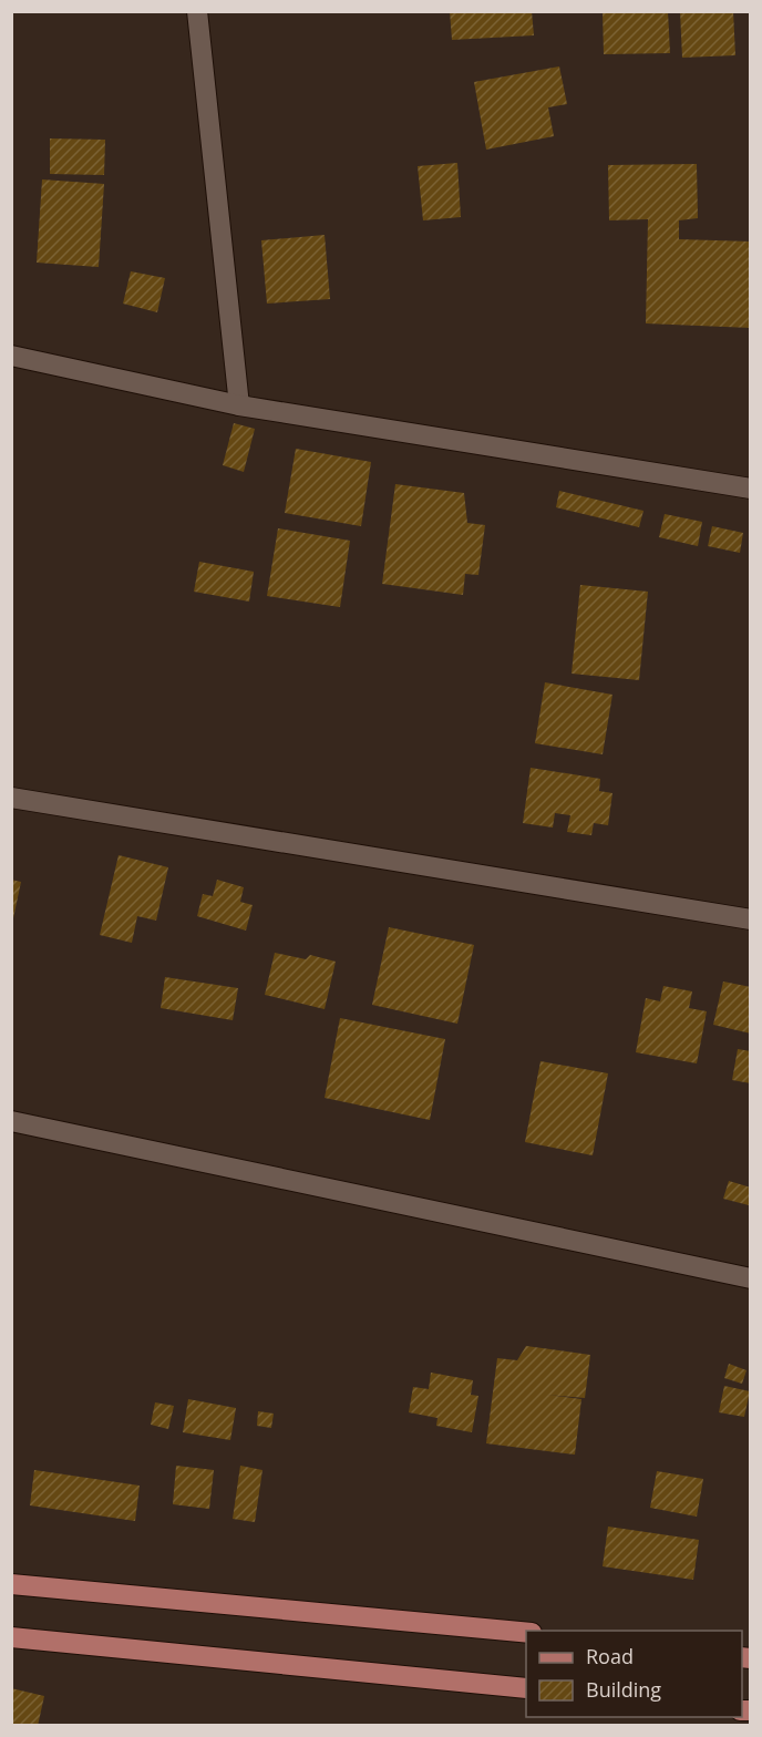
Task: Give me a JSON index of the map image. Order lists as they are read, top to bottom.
{
  "legend": ["Road", "Building"]
}
